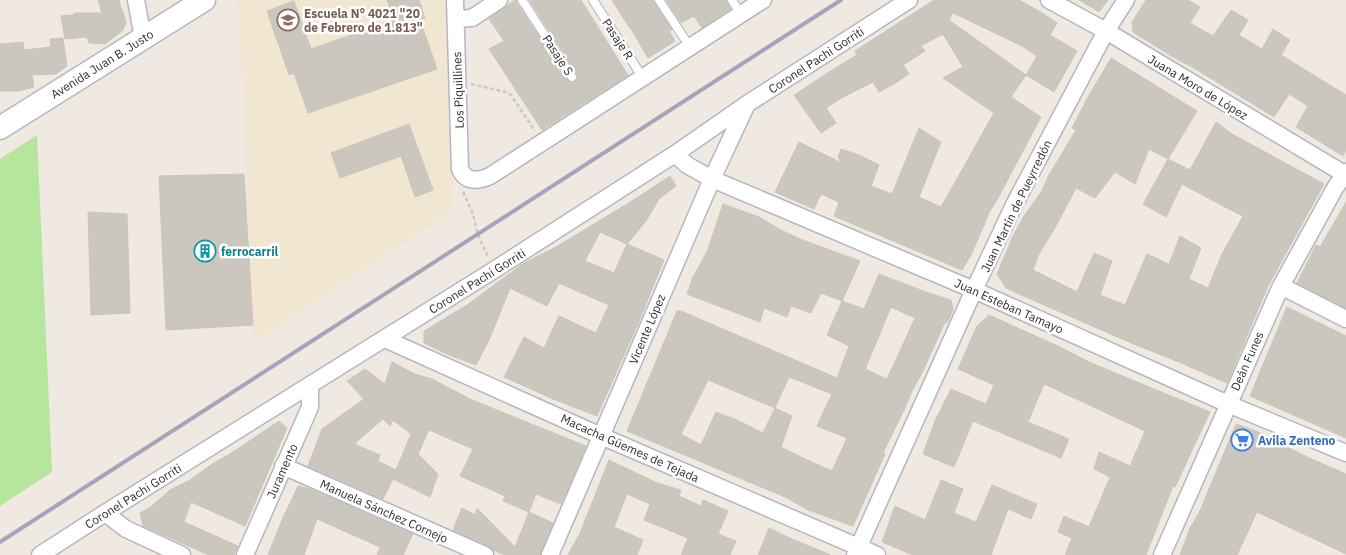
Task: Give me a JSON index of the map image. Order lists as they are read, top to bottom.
{
  "streets": {
    "street": [
      "Coronel Pachi Gorriti",
      "Avenida Juan B. Justo",
      "Juana Moro de López",
      "Los Piquillines",
      "Juan Martín de Pueyrredón",
      "Juan Esteban Tamayo",
      "Vicente López",
      "Deán Funes",
      "Macacha Güemes de Tejada",
      "Juramento",
      "Manuela Sánchez Cornejo"
    ],
    "lane": ["Pasaje R", "Pasaje S"]
  },
  "crossings": [
    ["Coronel Pachi Gorriti", "Juan Esteban Tamayo"],
    ["Coronel Pachi Gorriti", "Vicente López"],
    ["Coronel Pachi Gorriti", "Macacha Güemes de Tejada"],
    ["Coronel Pachi Gorriti", "Juramento"],
    ["Juana Moro de López", "Juan Martín de Pueyrredón"],
    ["Juana Moro de López", "Deán Funes"],
    ["Juan Martín de Pueyrredón", "Juan Esteban Tamayo"],
    ["Juan Martín de Pueyrredón", "Macacha Güemes de Tejada"],
    ["Juan Esteban Tamayo", "Vicente López"],
    ["Juan Esteban Tamayo", "Deán Funes"],
    ["Vicente López", "Macacha Güemes de Tejada"],
    ["Juramento", "Manuela Sánchez Cornejo"]
  ],
  "places": {
    "school or university": ["Escuela N° 4021 \"20 de Febrero de 1.813\""],
    "building": ["ferrocarril"],
    "supermarket": ["Avila Zenteno"]
  }
}
